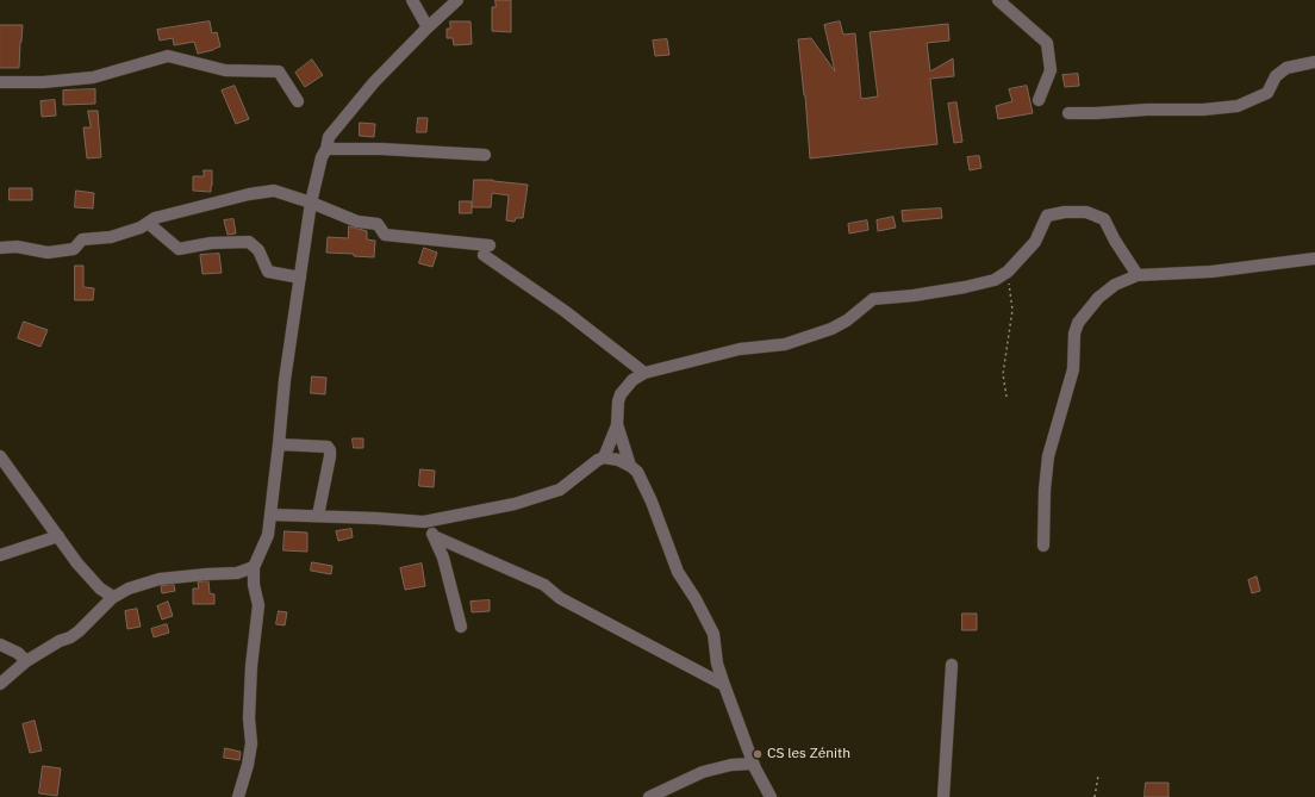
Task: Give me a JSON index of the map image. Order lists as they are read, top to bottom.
{
  "places": ["CS les Zénith"]
}
